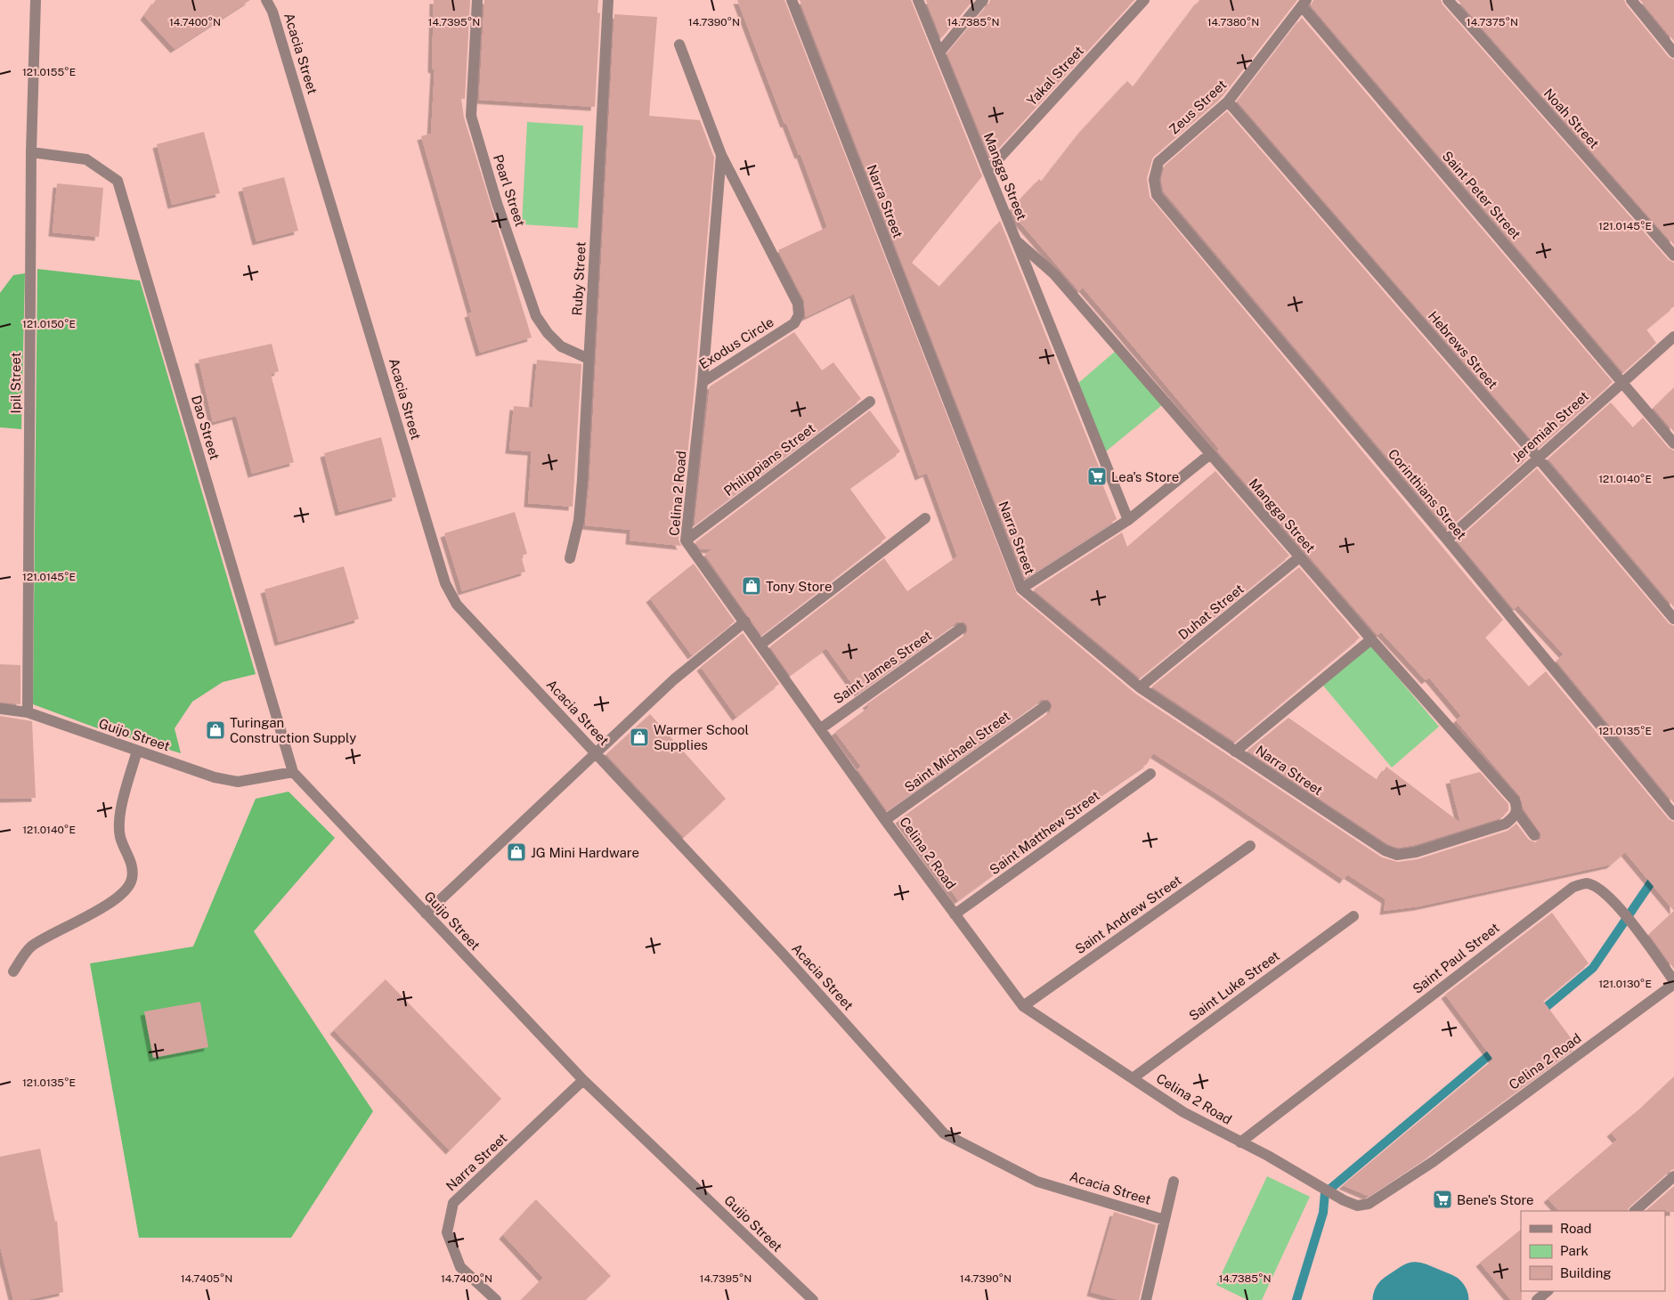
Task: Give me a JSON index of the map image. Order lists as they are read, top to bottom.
{
  "streets": {
    "street": [
      "Acacia Street",
      "Yakal Street",
      "Zeus Street",
      "Noah Street",
      "Mangga Street",
      "Pearl Street",
      "Saint Peter Street",
      "Narra Street",
      "Ruby Street",
      "Exodus Circle",
      "Hebrews Street",
      "Ipil Street",
      "Jeremiah Street",
      "Dao Street",
      "Philippians Street",
      "Celina 2 Road",
      "Corinthians Street",
      "Duhat Street",
      "Saint James Street",
      "Guijo Street",
      "Saint Michael Street",
      "Saint Matthew Street",
      "Saint Andrew Street",
      "Saint Paul Street",
      "Saint Luke Street"
    ]
  },
  "crossings": [
    ["Yakal Street", "Mangga Street"],
    ["Zeus Street", "Saint Peter Street"],
    ["Zeus Street", "Hebrews Street"],
    ["Zeus Street", "Corinthians Street"],
    ["Mangga Street", "Narra Street"],
    ["Mangga Street", "Duhat Street"],
    ["Pearl Street", "Ruby Street"],
    ["Saint Peter Street", "Jeremiah Street"],
    ["Narra Street", "Duhat Street"],
    ["Narra Street", "Guijo Street"],
    ["Exodus Circle", "Celina 2 Road"],
    ["Hebrews Street", "Jeremiah Street"],
    ["Ipil Street", "Dao Street"],
    ["Ipil Street", "Guijo Street"],
    ["Jeremiah Street", "Corinthians Street"],
    ["Dao Street", "Guijo Street"],
    ["Philippians Street", "Celina 2 Road"],
    ["Celina 2 Road", "Saint James Street"],
    ["Celina 2 Road", "Saint Michael Street"],
    ["Celina 2 Road", "Saint Matthew Street"],
    ["Celina 2 Road", "Saint Andrew Street"],
    ["Celina 2 Road", "Saint Paul Street"],
    ["Celina 2 Road", "Saint Luke Street"]
  ],
  "places": {
    "supermarket": ["Lea's Store", "Bene's Store"],
    "shop": [
      "Tony Store",
      "Turingan Construction Supply",
      "Warmer School Supplies",
      "JG Mini Hardware"
    ]
  },
  "legend": ["Road", "Park", "Building"],
  "coordinates": [
    "14.7400°N",
    "14.7395°N",
    "14.7390°N",
    "14.7385°N",
    "14.7380°N",
    "14.7375°N",
    "121.0155°E",
    "121.0145°E",
    "121.0150°E",
    "121.0140°E",
    "121.0135°E",
    "121.0130°E",
    "14.7405°N"
  ]
}
